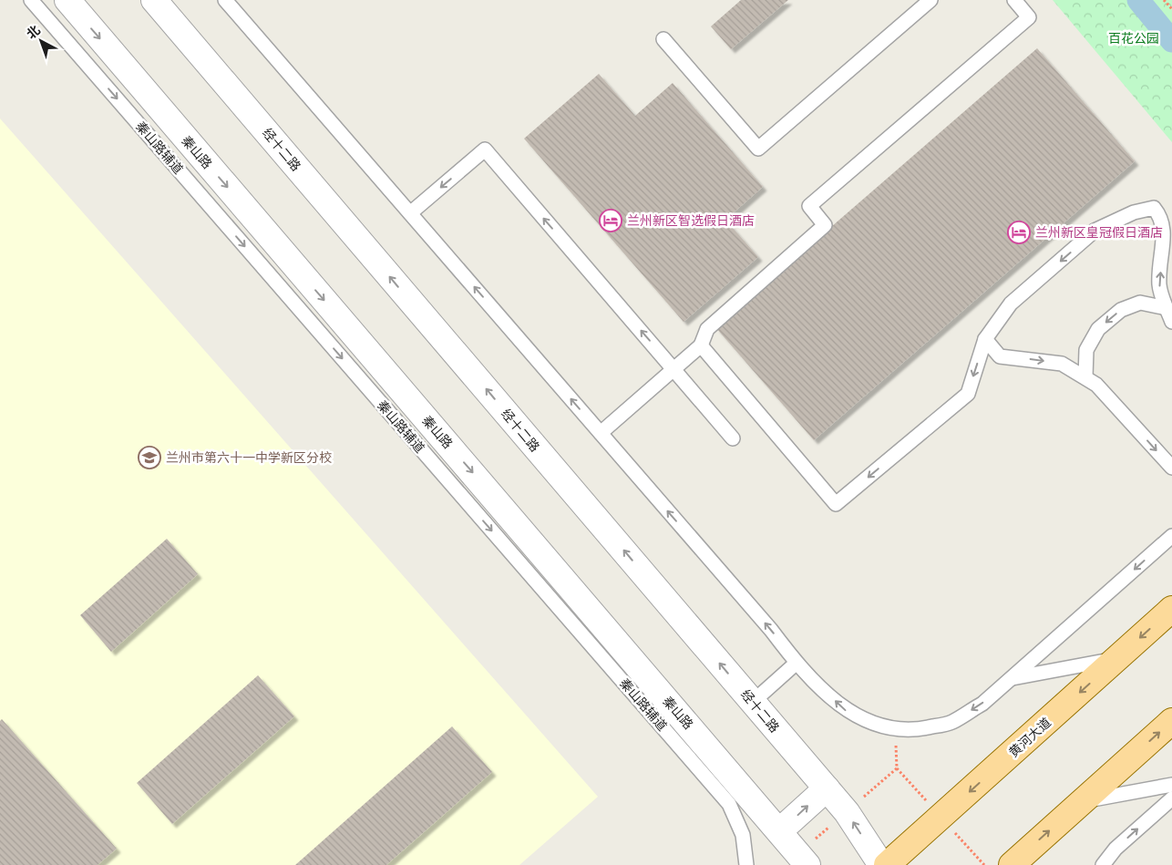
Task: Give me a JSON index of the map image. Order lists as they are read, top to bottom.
{
  "streets": {
    "main road": ["黄河大道"],
    "street": ["经十二路", "秦山路"],
    "lane": ["秦山路辅道"]
  },
  "one_way": ["秦山路辅道", "经十二路", "秦山路"],
  "parks": ["百花公园"],
  "places": {
    "hotel": ["兰州新区智选假日酒店", "兰州新区皇冠假日酒店"],
    "school or university": ["兰州市第六十一中学新区分校"]
  },
  "north": "top left"
}
